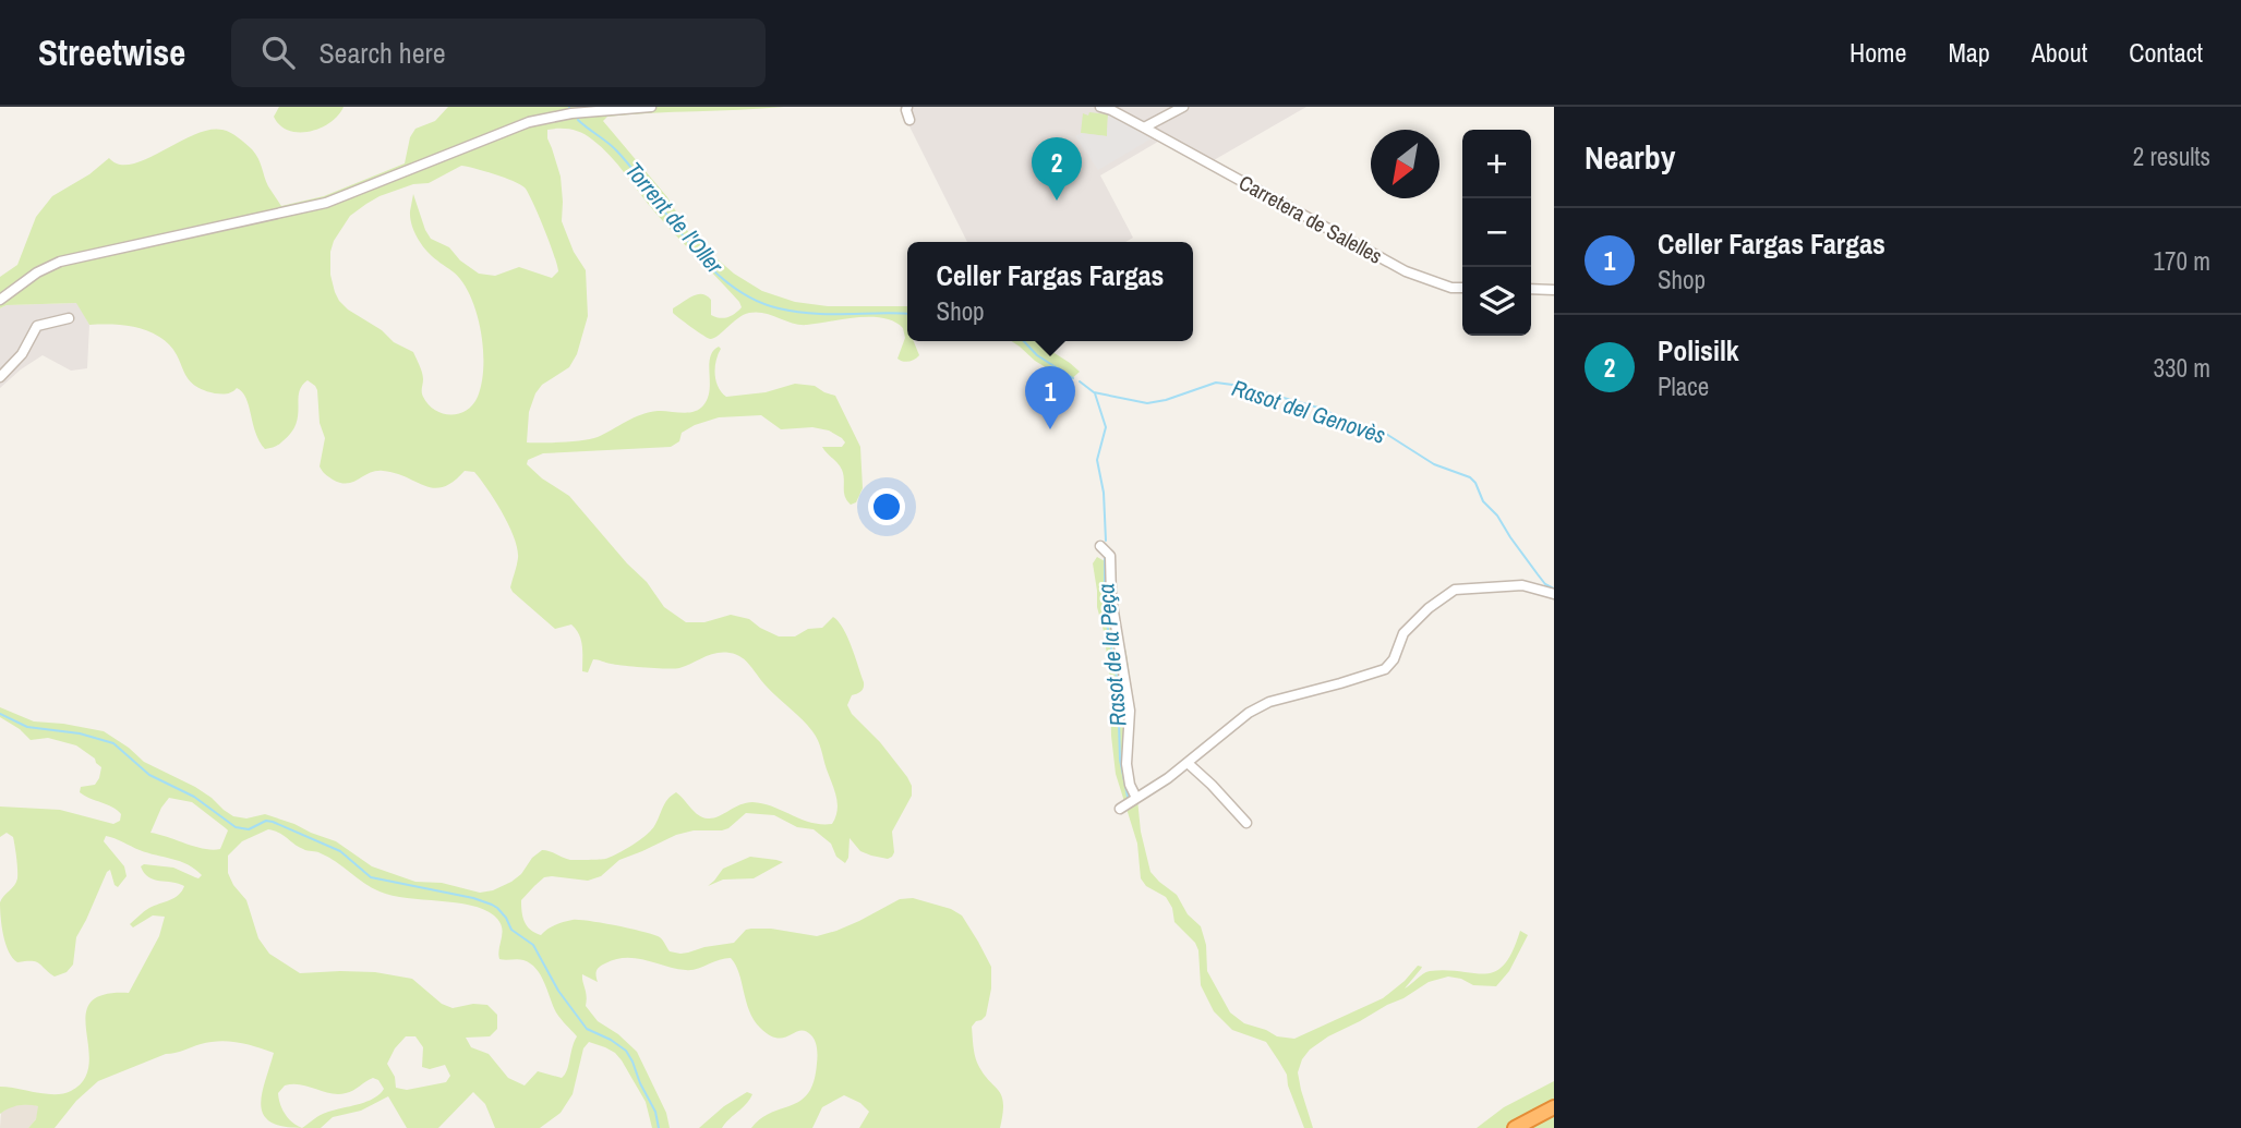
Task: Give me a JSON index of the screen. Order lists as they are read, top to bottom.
{
  "streets": {
    "street": ["Carretera de Salelles"]
  },
  "water": ["Torrent de l'Oller", "Rasot del Genovès", "Rasot de la Peça"],
  "north": "bottom left",
  "page": {
    "header": "Streetwise",
    "search": "Search here",
    "nav": [
      "Home",
      "Map",
      "About",
      "Contact"
    ],
    "heading": ["Nearby", "2 results"],
    "map_buttons": ["+", "−"],
    "pins": ["2", "1"],
    "list": [
      {
        "mark": "1",
        "name": "Celler Fargas Fargas",
        "note": "Shop",
        "value": "170 m"
      },
      {
        "mark": "2",
        "name": "Polisilk",
        "note": "Place",
        "value": "330 m"
      }
    ],
    "popup": ["Celler Fargas Fargas", "Shop"]
  }
}
